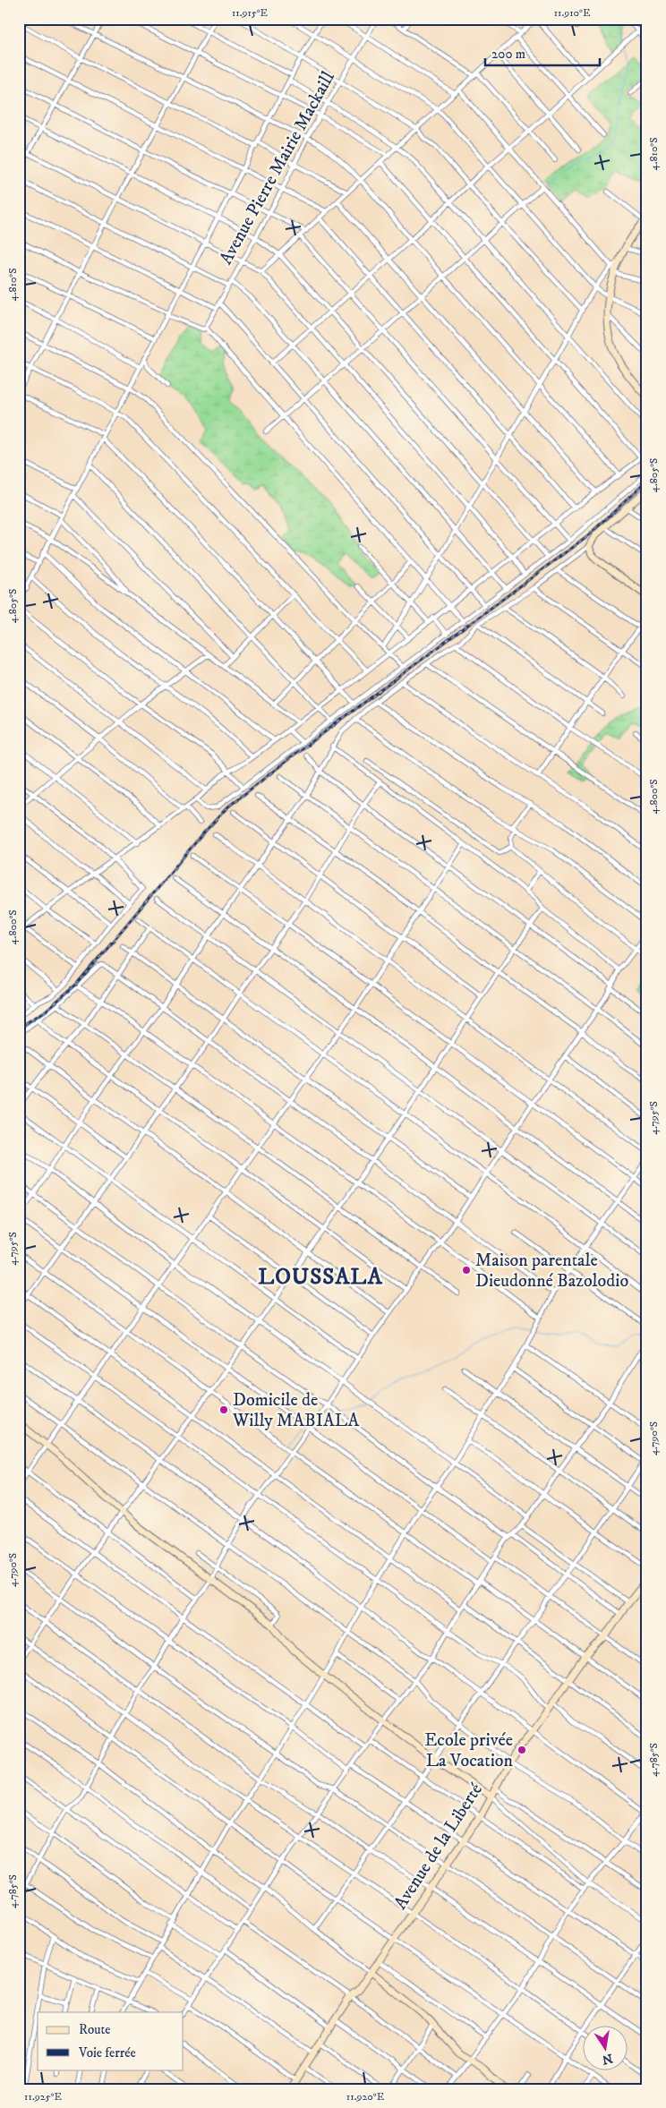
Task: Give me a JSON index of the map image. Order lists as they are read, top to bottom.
{
  "streets": {
    "street": ["Avenue Pierre Mairie Mackaill", "Avenue de la Liberté"]
  },
  "districts": ["LOUSSALA"],
  "places": ["Maison parentale Dieudonné Bazolodio", "Domicile de Willy MABIALA", "Ecole privée La Vocation"],
  "legend": ["Route", "Voie ferrée"],
  "scale_bar": "200 m",
  "north": "bottom",
  "coordinates": [
    "11.915°E",
    "11.910°E",
    "4.810°S",
    "4.805°S",
    "4.800°S",
    "4.795°S",
    "4.790°S",
    "4.785°S",
    "11.925°E",
    "11.920°E"
  ]
}
